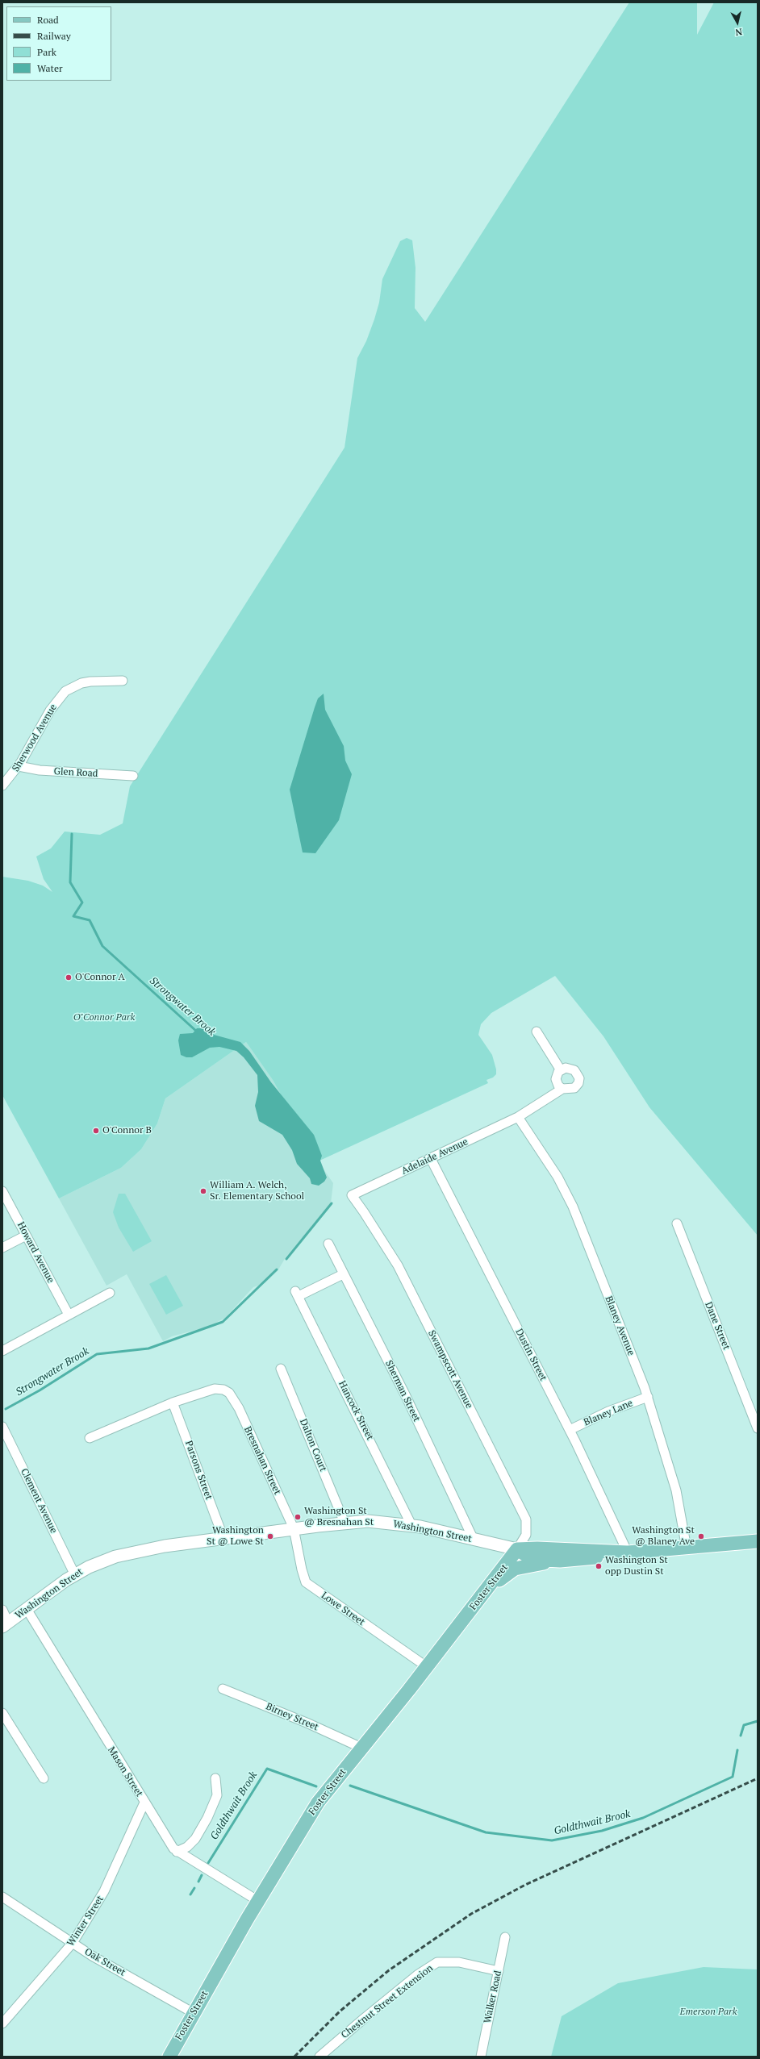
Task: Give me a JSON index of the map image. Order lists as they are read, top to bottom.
{
  "streets": {
    "main road": ["Washington Street", "Foster Street"],
    "street": [
      "Sherwood Avenue",
      "Glen Road",
      "Adelaide Avenue",
      "Howard Avenue",
      "Blaney Avenue",
      "Dane Street",
      "Dustin Street",
      "Swampscott Avenue",
      "Sherman Street",
      "Hancock Street",
      "Blaney Lane",
      "Dalton Court",
      "Bresnahan Street",
      "Parsons Street",
      "Clement Avenue",
      "Lowe Street",
      "Birney Street",
      "Mason Street",
      "Winter Street",
      "Oak Street",
      "Walker Road",
      "Chestnut Street Extension"
    ]
  },
  "crossings": [
    ["Sherwood Avenue", "Glen Road"],
    ["Adelaide Avenue", "Blaney Avenue"],
    ["Adelaide Avenue", "Dustin Street"],
    ["Adelaide Avenue", "Swampscott Avenue"],
    ["Blaney Avenue", "Blaney Lane"],
    ["Blaney Avenue", "Washington Street"],
    ["Dustin Street", "Blaney Lane"],
    ["Dustin Street", "Washington Street"],
    ["Swampscott Avenue", "Washington Street"],
    ["Swampscott Avenue", "Foster Street"],
    ["Sherman Street", "Hancock Street"],
    ["Sherman Street", "Washington Street"],
    ["Hancock Street", "Washington Street"],
    ["Dalton Court", "Washington Street"],
    ["Bresnahan Street", "Parsons Street"],
    ["Bresnahan Street", "Washington Street"],
    ["Bresnahan Street", "Lowe Street"],
    ["Parsons Street", "Washington Street"],
    ["Clement Avenue", "Washington Street"],
    ["Washington Street", "Foster Street"],
    ["Washington Street", "Lowe Street"],
    ["Washington Street", "Mason Street"],
    ["Foster Street", "Lowe Street"],
    ["Foster Street", "Birney Street"],
    ["Foster Street", "Mason Street"],
    ["Foster Street", "Oak Street"],
    ["Mason Street", "Winter Street"],
    ["Winter Street", "Oak Street"],
    ["Walker Road", "Chestnut Street Extension"]
  ],
  "water": ["Strongwater Brook", "Goldthwait Brook"],
  "parks": ["O\"Connor Park", "Emerson Park"],
  "places": [
    "O'Connor A",
    "O'Connor B",
    "William A. Welch, Sr. Elementary School",
    "Washington St @ Bresnahan St",
    "Washington St @ Lowe St",
    "Washington St @ Blaney Ave",
    "Washington St opp Dustin St"
  ],
  "legend": [
    "Road",
    "Railway",
    "Park",
    "Water"
  ],
  "north": "bottom"
}
